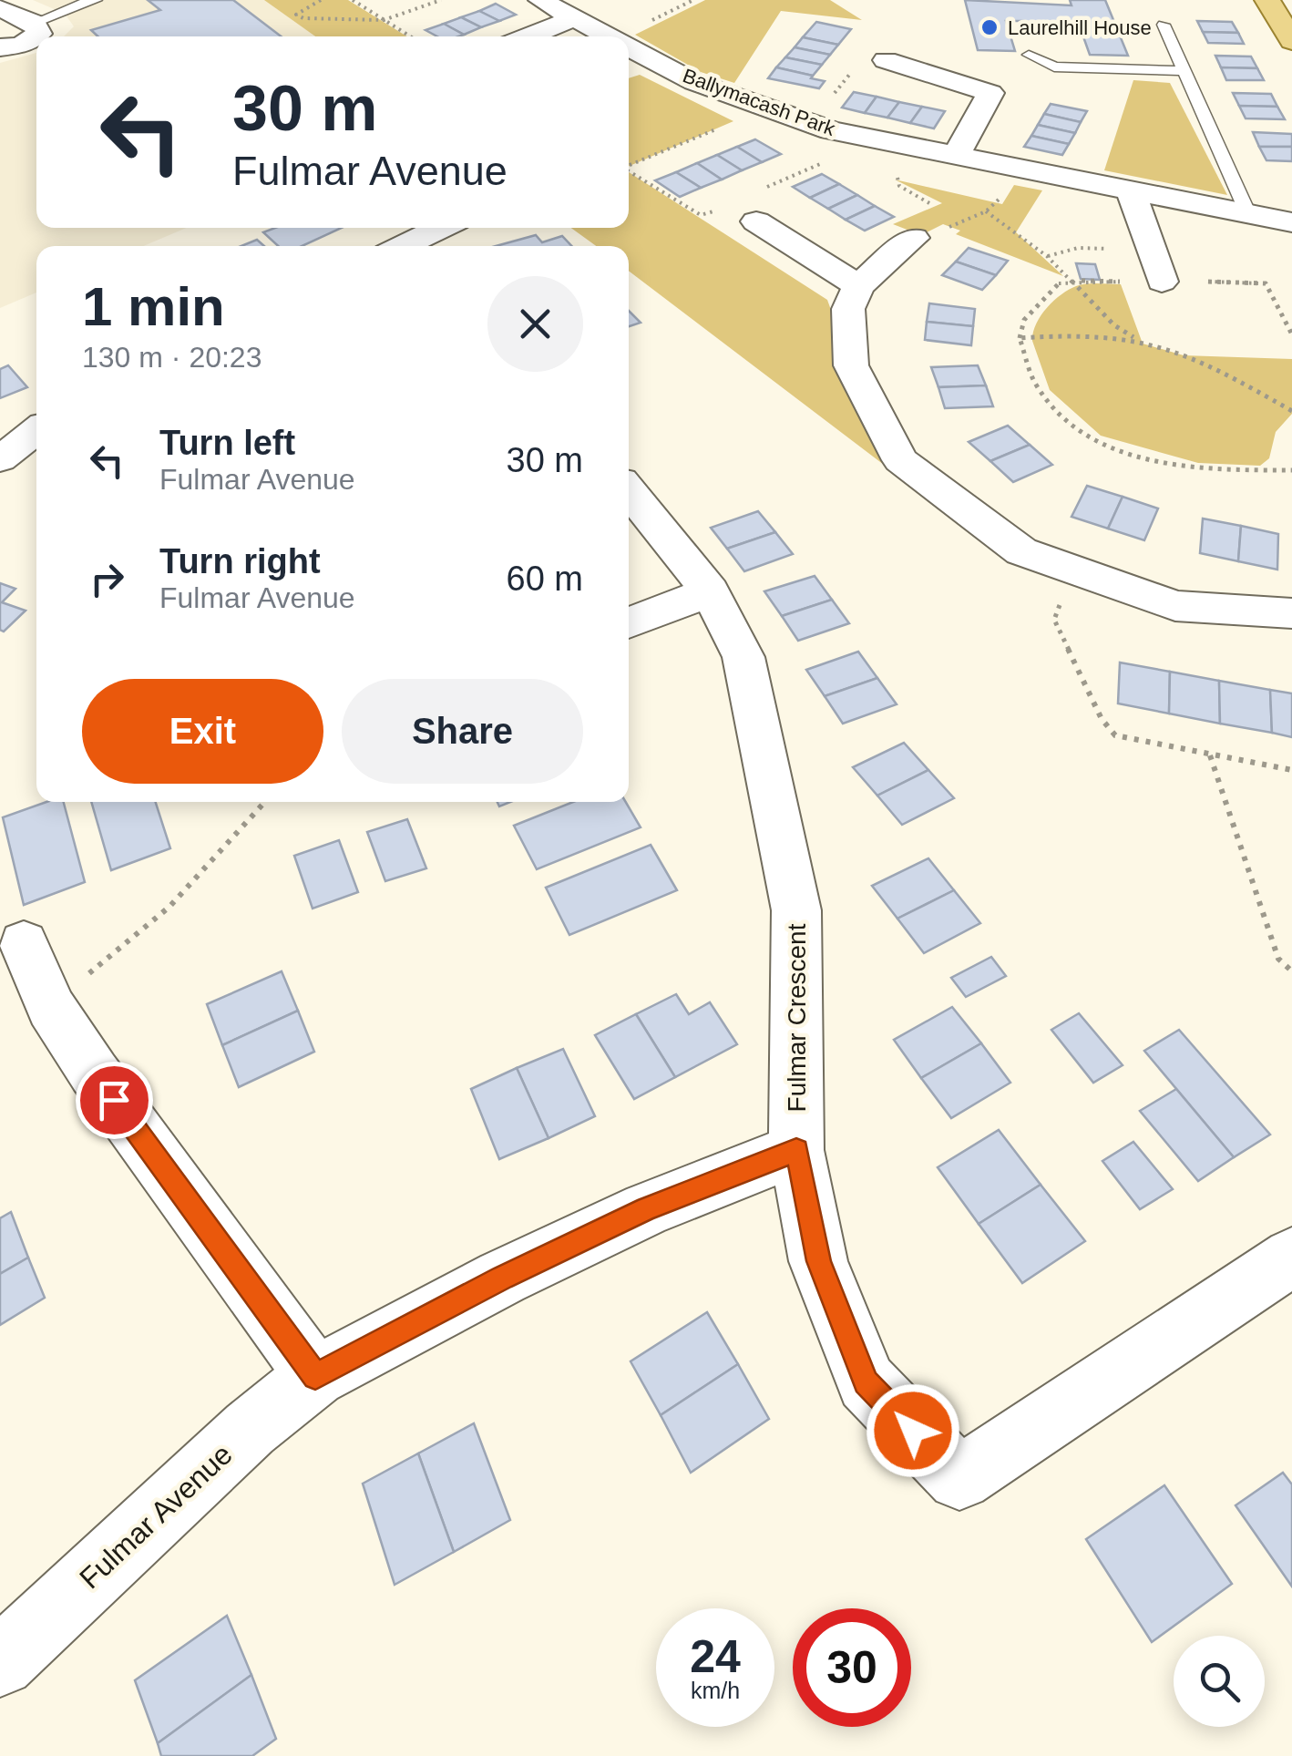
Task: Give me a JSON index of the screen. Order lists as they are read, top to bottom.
{
  "streets": {
    "street": ["Ballymacash Park", "Fulmar Crescent", "Fulmar Avenue"]
  },
  "crossings": [
    ["Fulmar Crescent", "Fulmar Avenue"]
  ],
  "places": ["Laurelhill House"],
  "page": {
    "turn": ["30 m", "Fulmar Avenue"],
    "heading": ["1 min", "130 m · 20:23"],
    "list": [
      {
        "name": "Turn left",
        "note": "Fulmar Avenue",
        "value": "30 m"
      },
      {
        "name": "Turn right",
        "note": "Fulmar Avenue",
        "value": "60 m"
      }
    ],
    "buttons": ["Exit", "Share"],
    "speed": "24 km/h",
    "limit": "30"
  }
}
